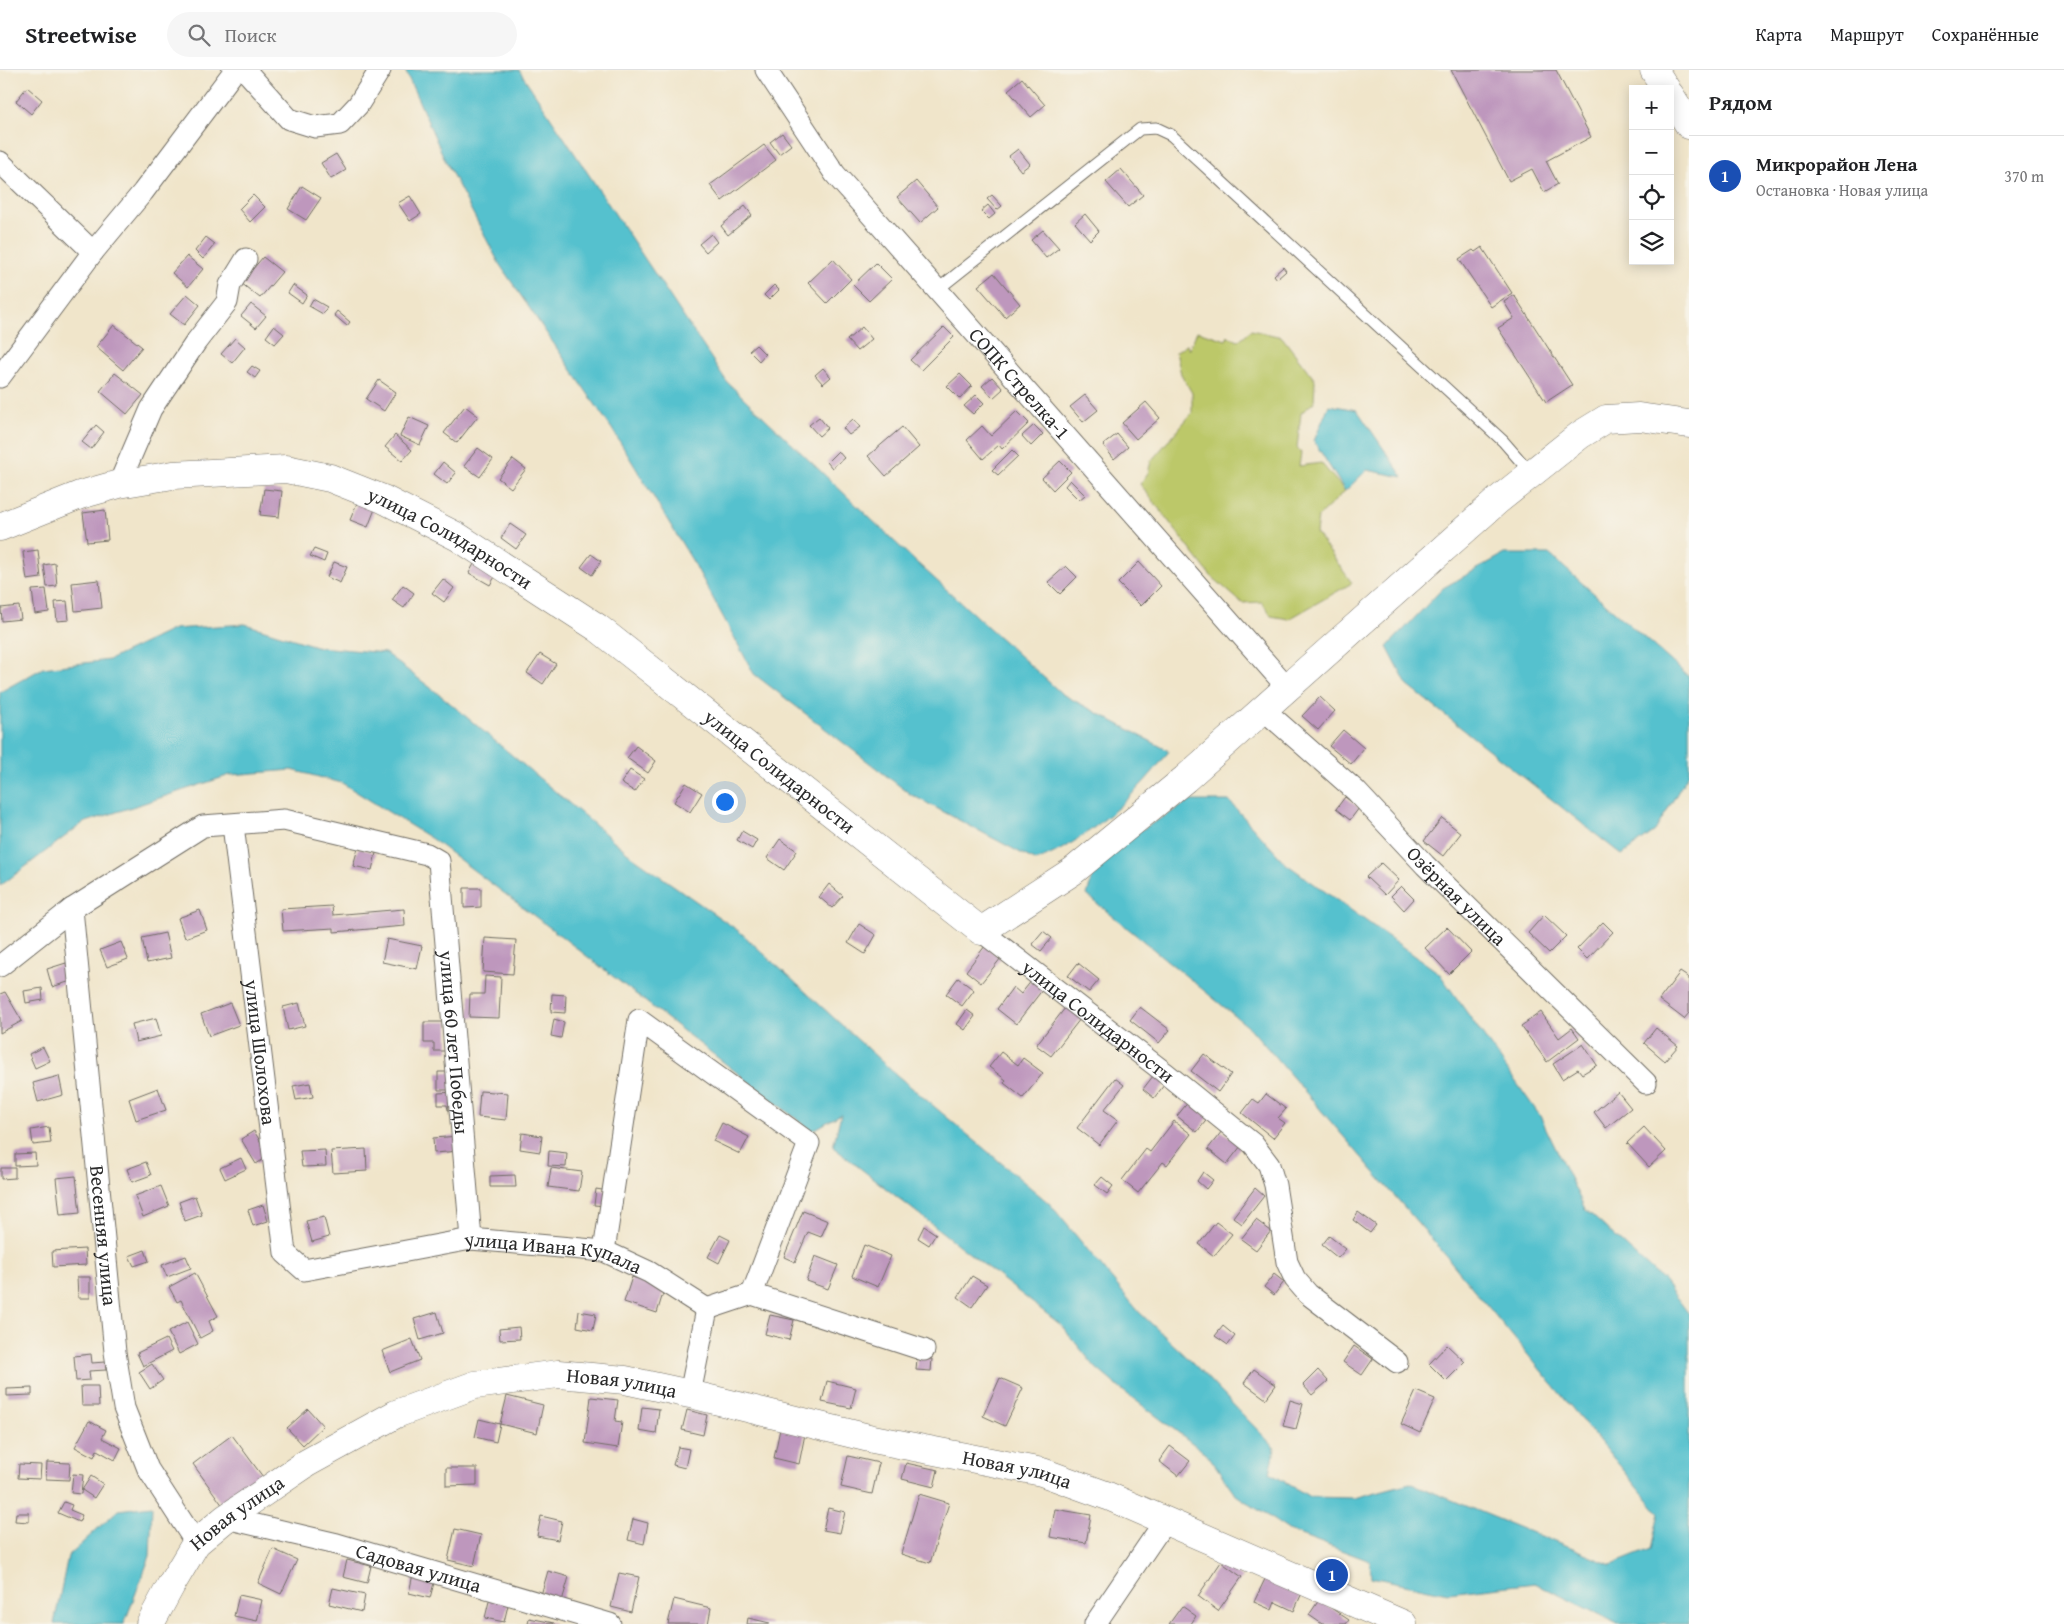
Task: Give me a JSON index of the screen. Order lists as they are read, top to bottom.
{
  "streets": {
    "street": [
      "СОПК Стрелка-1",
      "улица Солидарности",
      "Озёрная улица",
      "улица 60 лет Победы",
      "улица Шолохова",
      "Весенняя улица",
      "улица Ивана Купала",
      "Новая улица",
      "Садовая улица"
    ]
  },
  "crossings": [
    ["улица 60 лет Победы", "улица Шолохова"],
    ["улица 60 лет Победы", "улица Ивана Купала"],
    ["улица Шолохова", "улица Ивана Купала"],
    ["Весенняя улица", "Новая улица"],
    ["Новая улица", "Садовая улица"]
  ],
  "page": {
    "header": "Streetwise",
    "search": "Поиск",
    "nav": ["Карта", "Маршрут", "Сохранённые"],
    "heading": "Рядом",
    "map_buttons": ["+", "−"],
    "list": [
      {
        "mark": "1",
        "name": "Микрорайон Лена",
        "note": "Остановка · Новая улица",
        "value": "370 m"
      }
    ],
    "pins": "1"
  }
}
